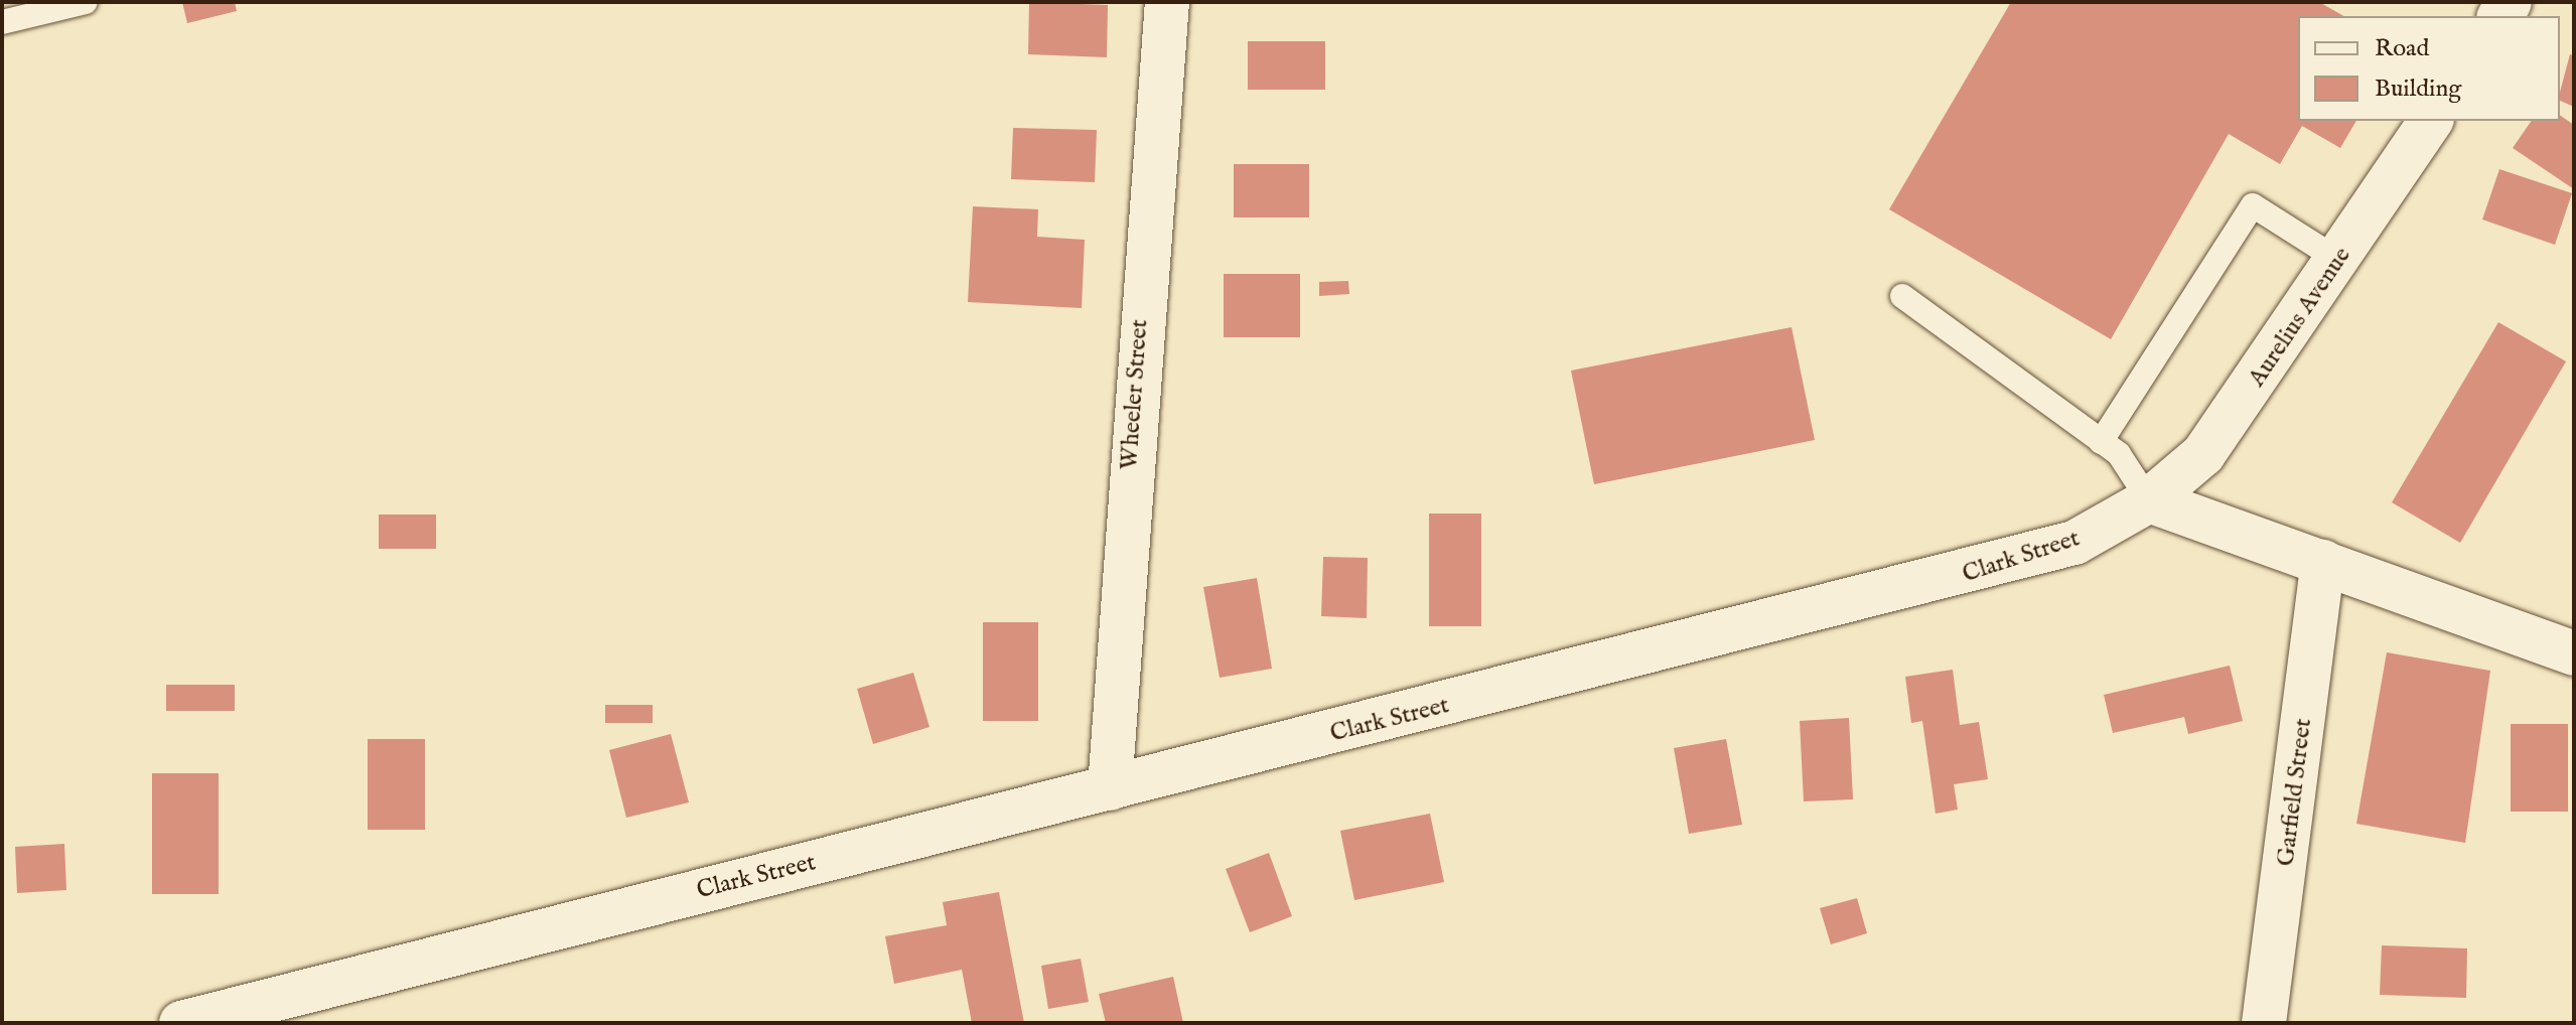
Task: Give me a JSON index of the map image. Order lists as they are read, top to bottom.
{
  "streets": {
    "street": [
      "Aurelius Avenue",
      "Wheeler Street",
      "Clark Street",
      "Garfield Street"
    ]
  },
  "crossings": [
    ["Aurelius Avenue", "Clark Street"],
    ["Wheeler Street", "Clark Street"]
  ],
  "legend": ["Road", "Building"]
}
